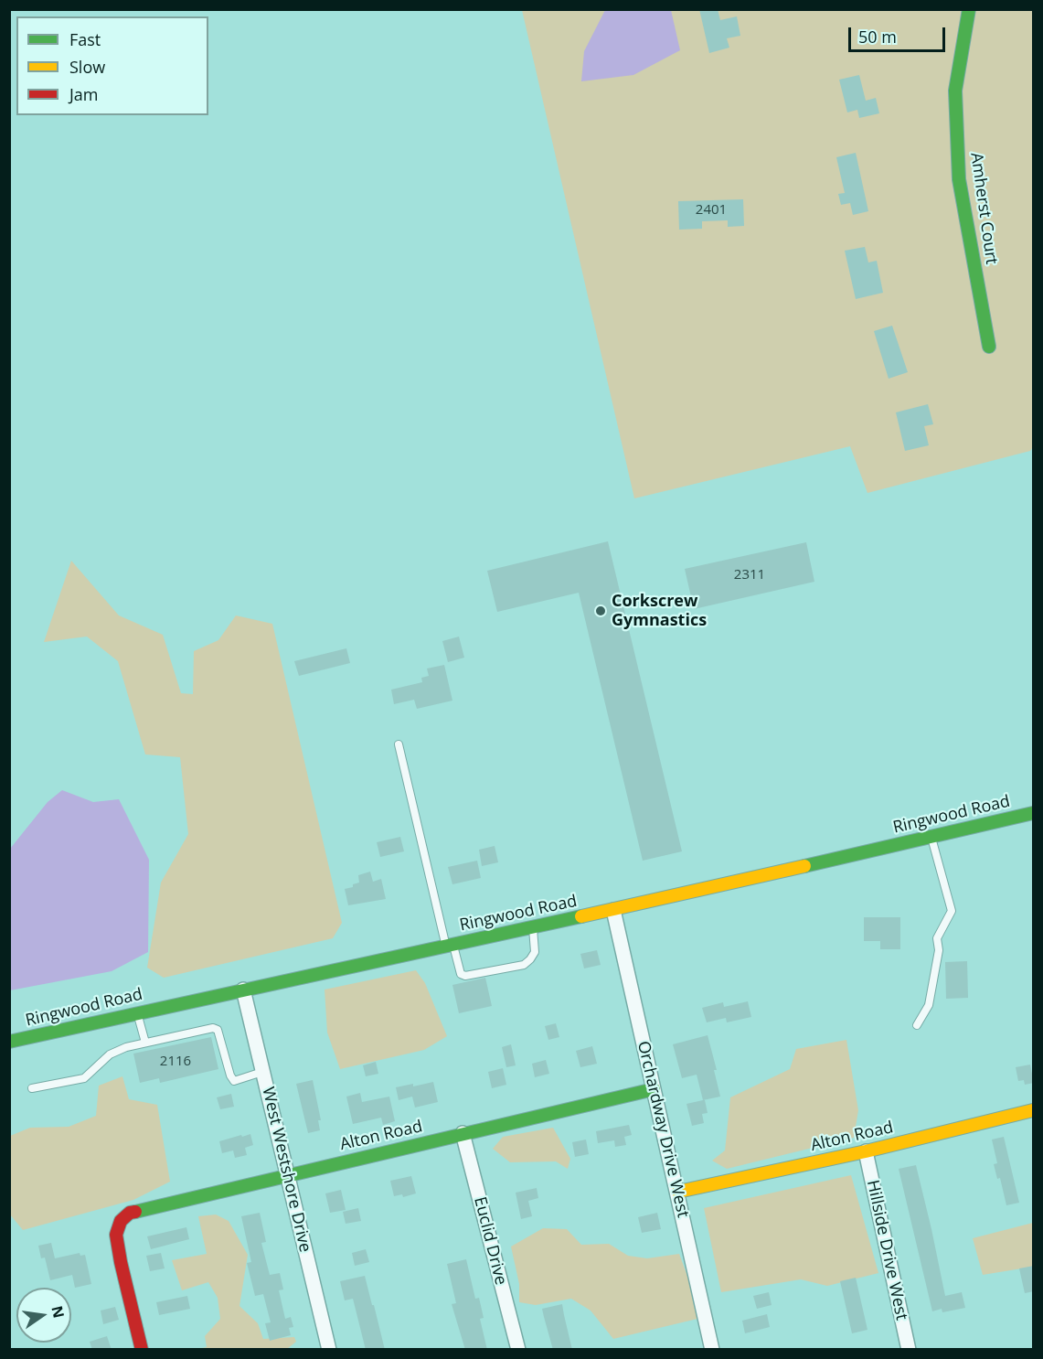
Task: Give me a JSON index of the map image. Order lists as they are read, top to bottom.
{
  "streets": {
    "street": [
      "Amherst Court",
      "Ringwood Road",
      "Orchardway Drive West",
      "Alton Road",
      "West Westshore Drive",
      "Euclid Drive",
      "Hillside Drive West"
    ]
  },
  "crossings": [
    ["Ringwood Road", "Orchardway Drive West"],
    ["Ringwood Road", "West Westshore Drive"],
    ["Orchardway Drive West", "Alton Road"],
    ["Alton Road", "West Westshore Drive"],
    ["Alton Road", "Euclid Drive"],
    ["Alton Road", "Hillside Drive West"]
  ],
  "places": ["Corkscrew Gymnastics"],
  "house_numbers": ["2401", "2311", "2116"],
  "legend": ["Fast", "Slow", "Jam"],
  "scale_bar": "50 m",
  "north": "right"
}
